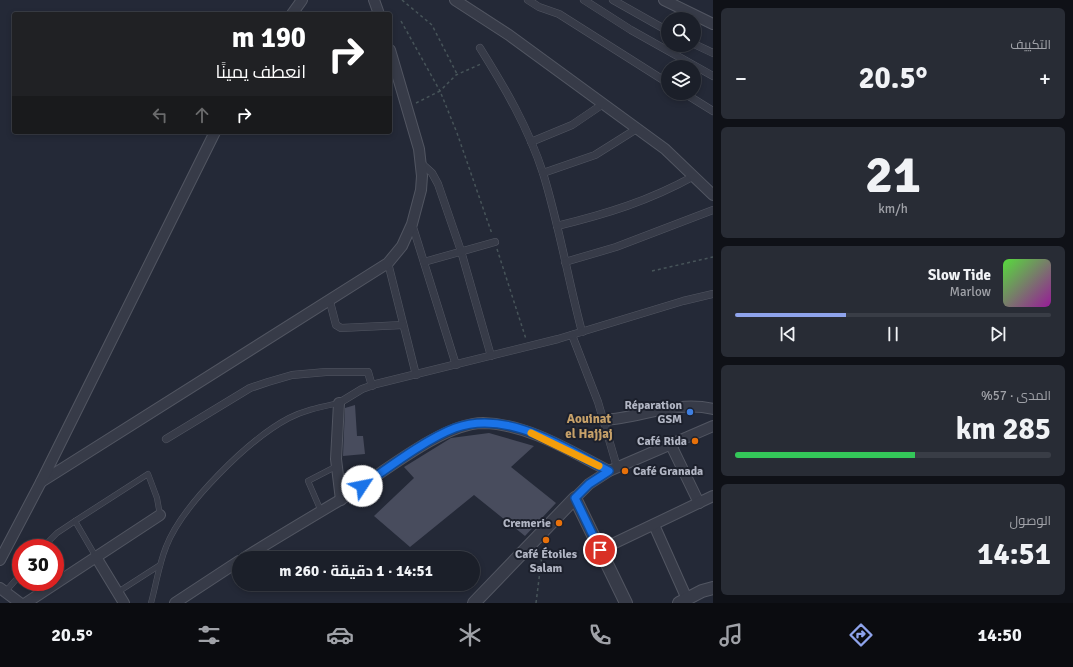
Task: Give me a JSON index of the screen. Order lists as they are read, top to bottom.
{
  "districts": ["Aouinat el Hajjaj"],
  "places": [
    "Réparation GSM",
    "Café Rida",
    "Café Granada",
    "Cremerie",
    "Café Étoiles Salam"
  ],
  "page": {
    "tile": [
      "التكييف",
      ["21", "km/h"],
      ["المدى · 57%", "285 km"],
      ["الوصول", "14:51"]
    ],
    "turn": ["190 m", "انعطف يمينًا"],
    "heat": ["−", "20.5°", "+"],
    "song": ["Slow Tide", "Marlow"],
    "limit": "30",
    "trip": "14:51 · 1 دقيقة · 260 m",
    "tabs": ["14:50", "20.5°"]
  }
}
